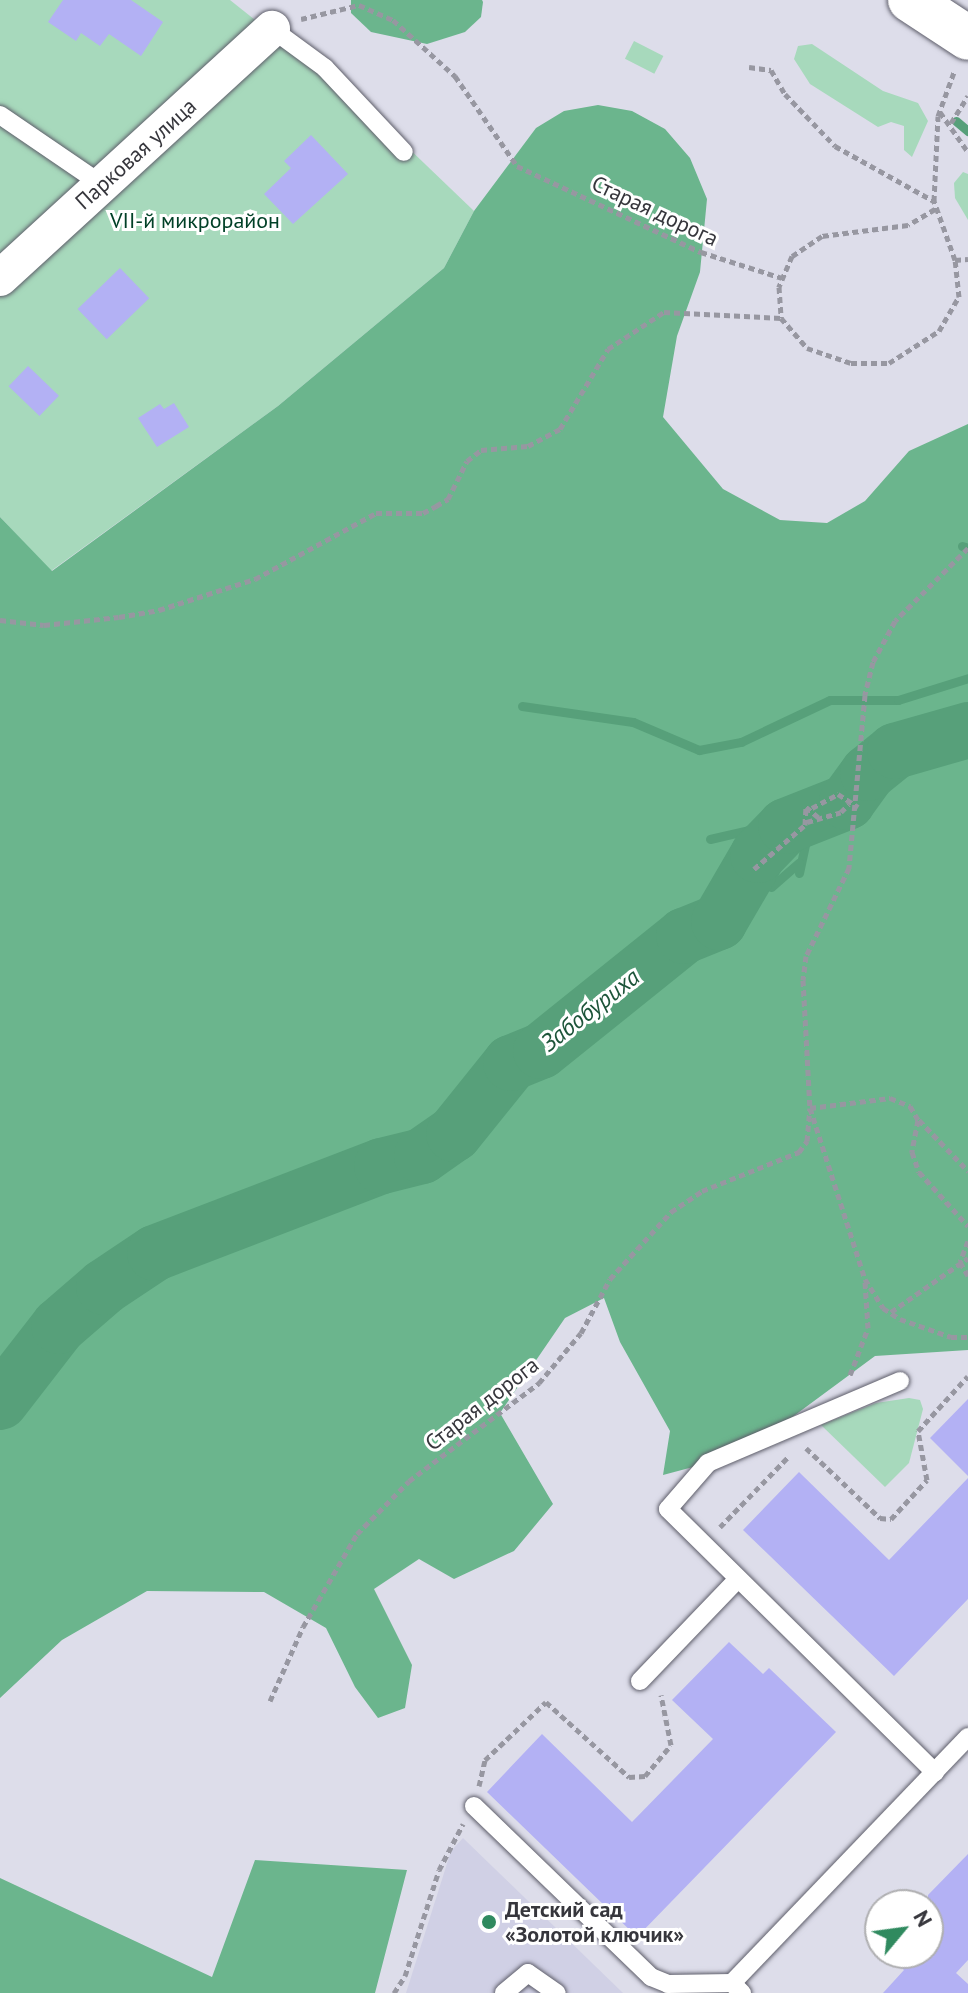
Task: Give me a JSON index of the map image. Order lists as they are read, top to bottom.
{
  "streets": {
    "street": ["Парковая улица"],
    "path": ["Старая дорога"]
  },
  "crossings": [
    ["Парковая улица", "Старая дорога"]
  ],
  "water": ["Забобуриха"],
  "parks": ["VII-й микрорайон"],
  "places": ["Детский сад «Золотой ключик»"],
  "north": "top right"
}
